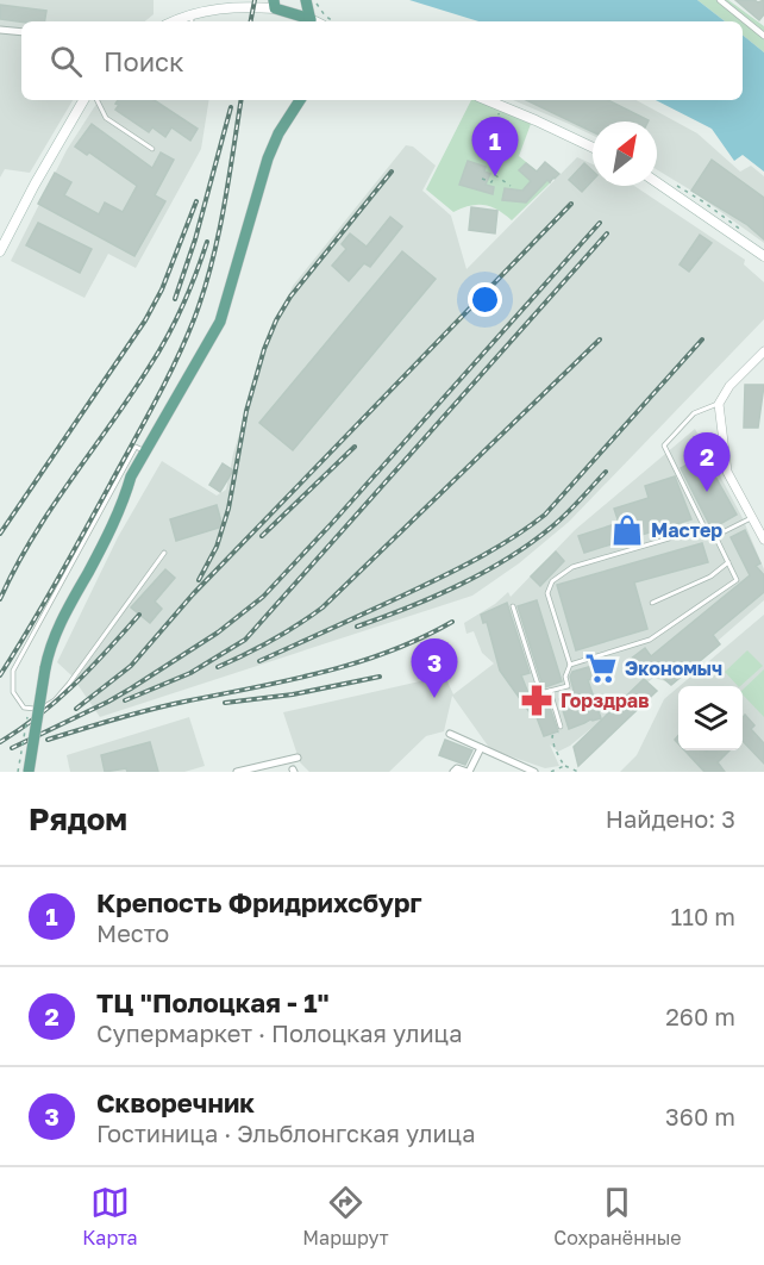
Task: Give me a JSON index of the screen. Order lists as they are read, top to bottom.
{
  "places": {
    "shop": ["Мастер"],
    "supermarket": ["Экономыч"],
    "pharmacy": ["Горздрав"]
  },
  "north": "top right",
  "page": {
    "search": "Поиск",
    "pins": ["1", "2", "3"],
    "heading": ["Рядом", "Найдено: 3"],
    "list": [
      {
        "mark": "1",
        "name": "Крепость Фридрихсбург",
        "note": "Место",
        "value": "110 m"
      },
      {
        "mark": "2",
        "name": "ТЦ \"Полоцкая - 1\"",
        "note": "Супермаркет · Полоцкая улица",
        "value": "260 m"
      },
      {
        "mark": "3",
        "name": "Скворечник",
        "note": "Гостиница · Эльблонгская улица",
        "value": "360 m"
      }
    ],
    "nav": ["Карта", "Маршрут", "Сохранённые"]
  }
}
